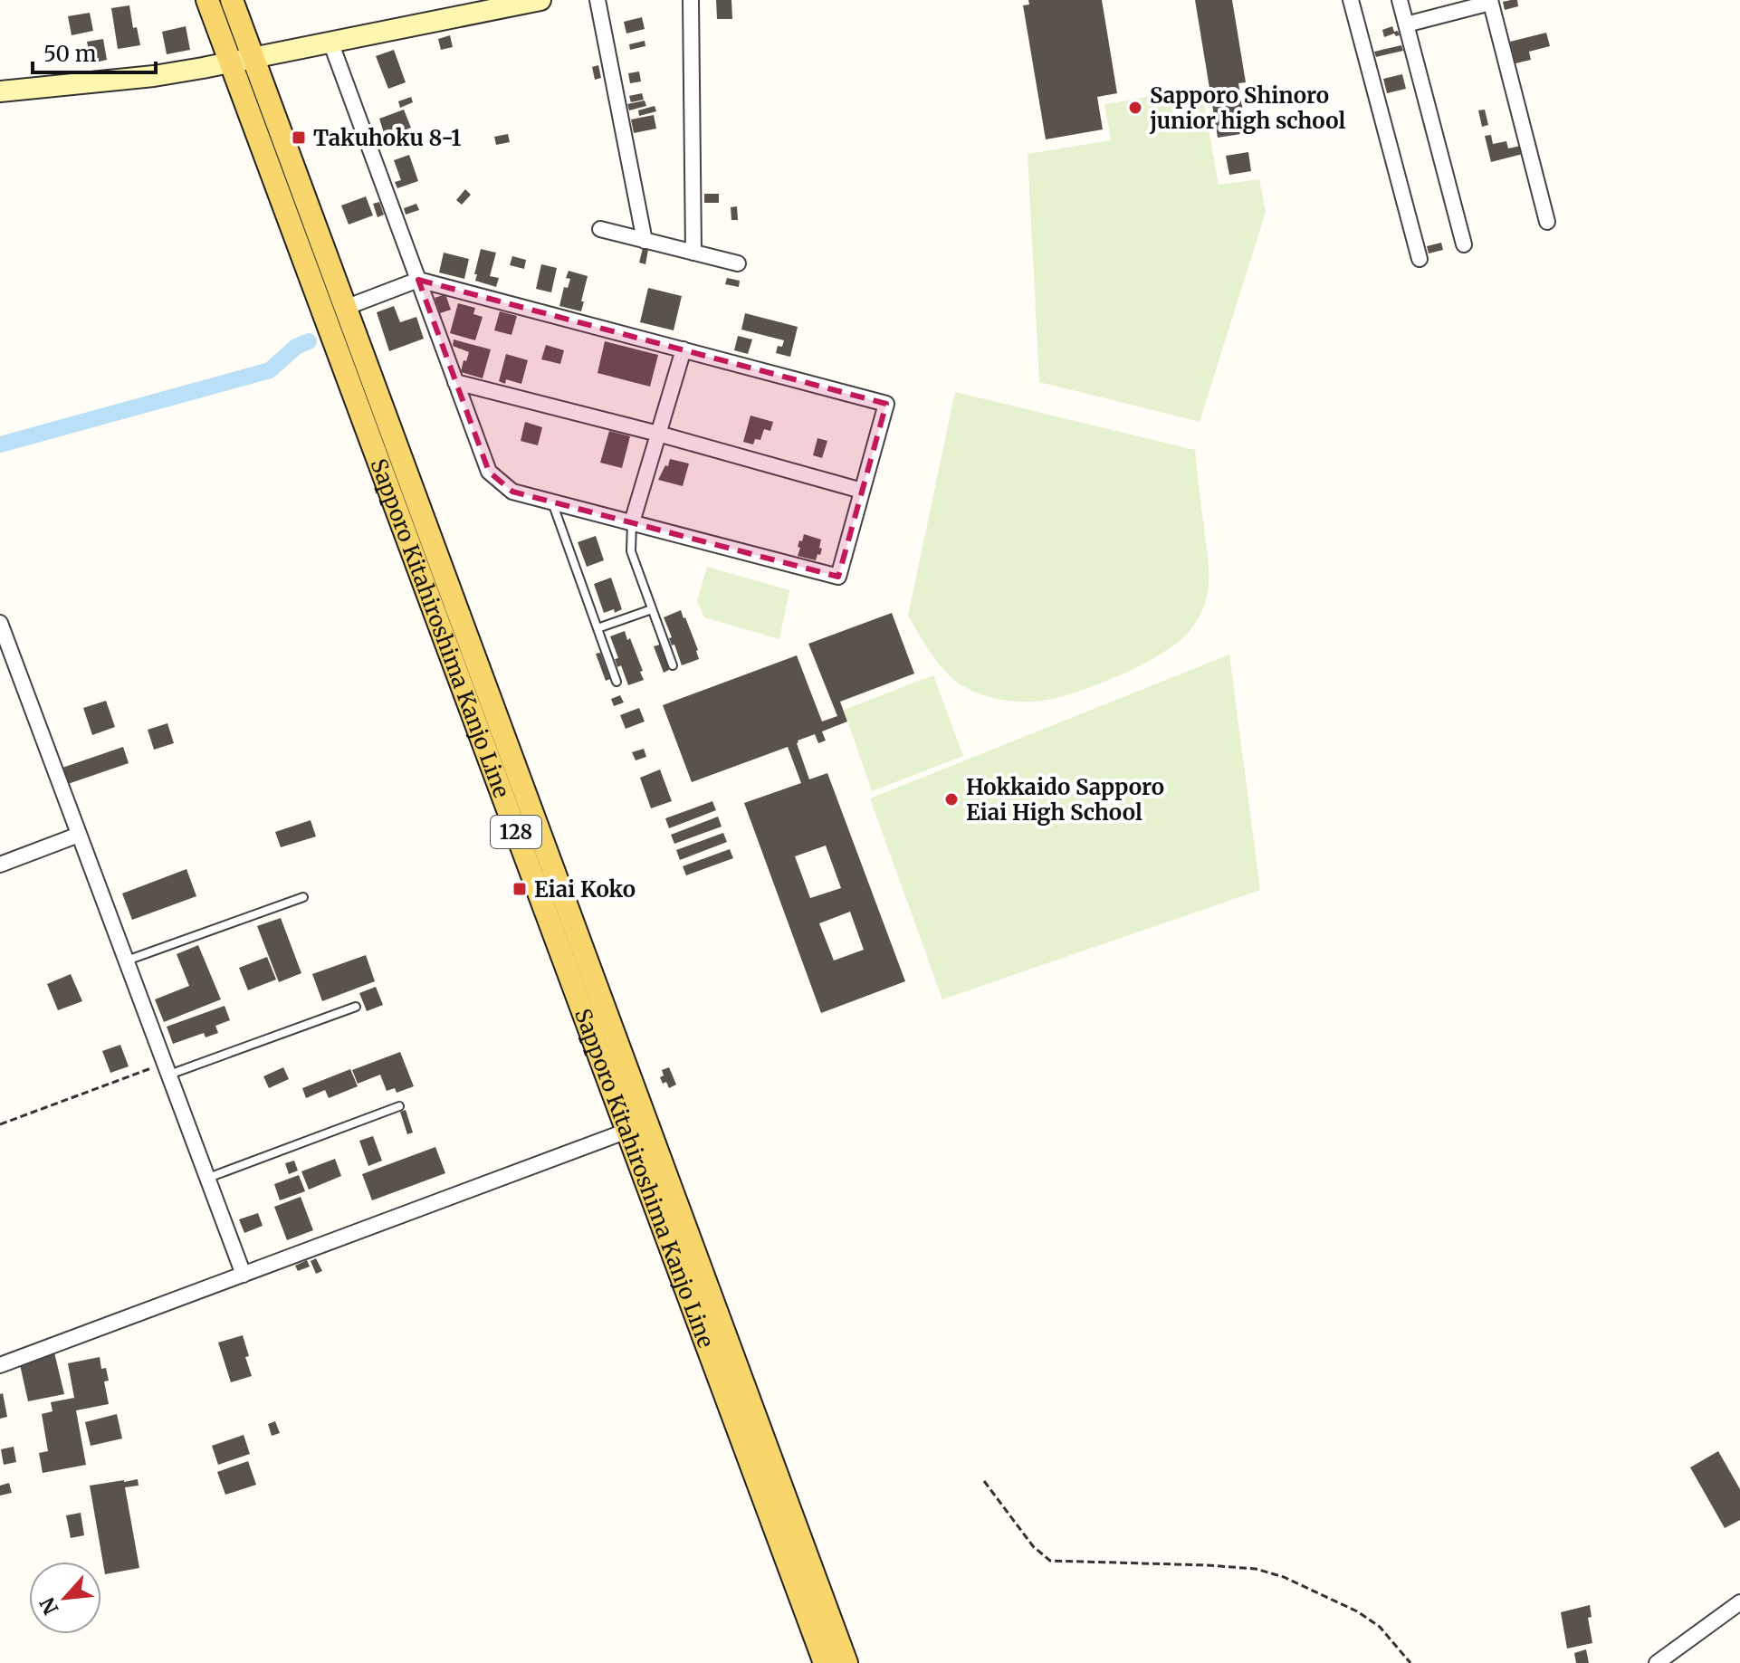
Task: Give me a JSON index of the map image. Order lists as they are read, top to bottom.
{
  "streets": {
    "main road": ["Sapporo Kitahiroshima Kanjo Line", "128"]
  },
  "places": {
    "other": ["Sapporo Shinoro junior high school", "Hokkaido Sapporo Eiai High School"],
    "transit": ["Takuhoku 8-1", "Eiai Koko"]
  },
  "scale_bar": "50 m",
  "north": "bottom left"
}
